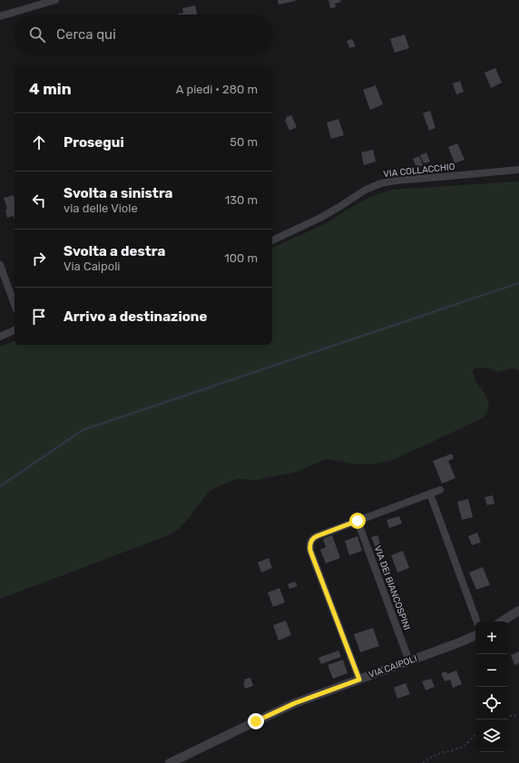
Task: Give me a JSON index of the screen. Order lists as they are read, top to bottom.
{
  "streets": {
    "street": ["VIA COLLACCHIO", "VIA DEI BIANCOSPINI", "VIA CAIPOLI"]
  },
  "crossings": [
    ["VIA DEI BIANCOSPINI", "VIA CAIPOLI"]
  ],
  "page": {
    "search": "Cerca qui",
    "heading": ["4 min", "A piedi · 280 m"],
    "list": [
      ["Prosegui", "50 m"],
      ["Svolta a sinistra", "via delle Viole", "130 m"],
      ["Svolta a destra", "Via Caipoli", "100 m"],
      "Arrivo a destinazione"
    ],
    "map_buttons": ["+", "−"]
  }
}
